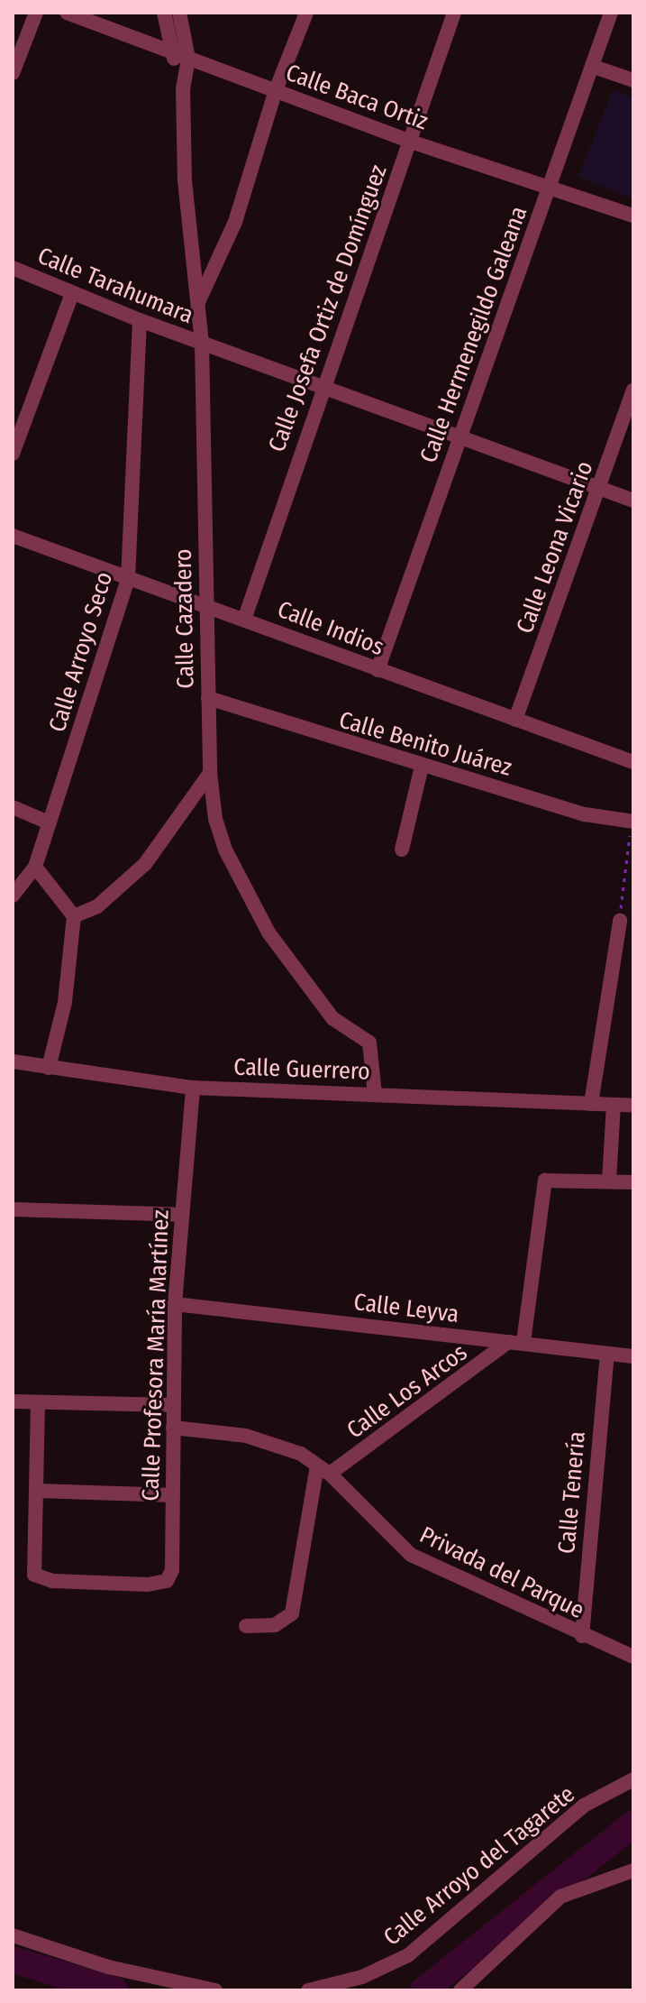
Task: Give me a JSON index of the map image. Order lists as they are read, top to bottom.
{
  "streets": {
    "street": [
      "Calle Baca Ortiz",
      "Calle Tarahumara",
      "Calle Josefa Ortiz de Domínguez",
      "Calle Hermenegildo Galeana",
      "Calle Leona Vicario",
      "Calle Cazadero",
      "Calle Indios",
      "Calle Arroyo Seco",
      "Calle Benito Juárez",
      "Calle Guerrero",
      "Calle Leyva",
      "Calle Profesora María Martínez",
      "Calle Los Arcos",
      "Calle Tenería",
      "Privada del Parque",
      "Calle Arroyo del Tagarete"
    ]
  },
  "crossings": [
    ["Calle Baca Ortiz", "Calle Josefa Ortiz de Domínguez"],
    ["Calle Baca Ortiz", "Calle Hermenegildo Galeana"],
    ["Calle Baca Ortiz", "Calle Cazadero"],
    ["Calle Tarahumara", "Calle Josefa Ortiz de Domínguez"],
    ["Calle Tarahumara", "Calle Hermenegildo Galeana"],
    ["Calle Tarahumara", "Calle Leona Vicario"],
    ["Calle Tarahumara", "Calle Cazadero"],
    ["Calle Tarahumara", "Calle Arroyo Seco"],
    ["Calle Josefa Ortiz de Domínguez", "Calle Indios"],
    ["Calle Hermenegildo Galeana", "Calle Indios"],
    ["Calle Leona Vicario", "Calle Indios"],
    ["Calle Cazadero", "Calle Indios"],
    ["Calle Cazadero", "Calle Benito Juárez"],
    ["Calle Cazadero", "Calle Guerrero"],
    ["Calle Indios", "Calle Arroyo Seco"],
    ["Calle Guerrero", "Calle Profesora María Martínez"],
    ["Calle Leyva", "Calle Profesora María Martínez"],
    ["Calle Leyva", "Calle Los Arcos"],
    ["Calle Leyva", "Calle Tenería"],
    ["Calle Profesora María Martínez", "Privada del Parque"],
    ["Calle Los Arcos", "Privada del Parque"],
    ["Calle Tenería", "Privada del Parque"]
  ]
}
